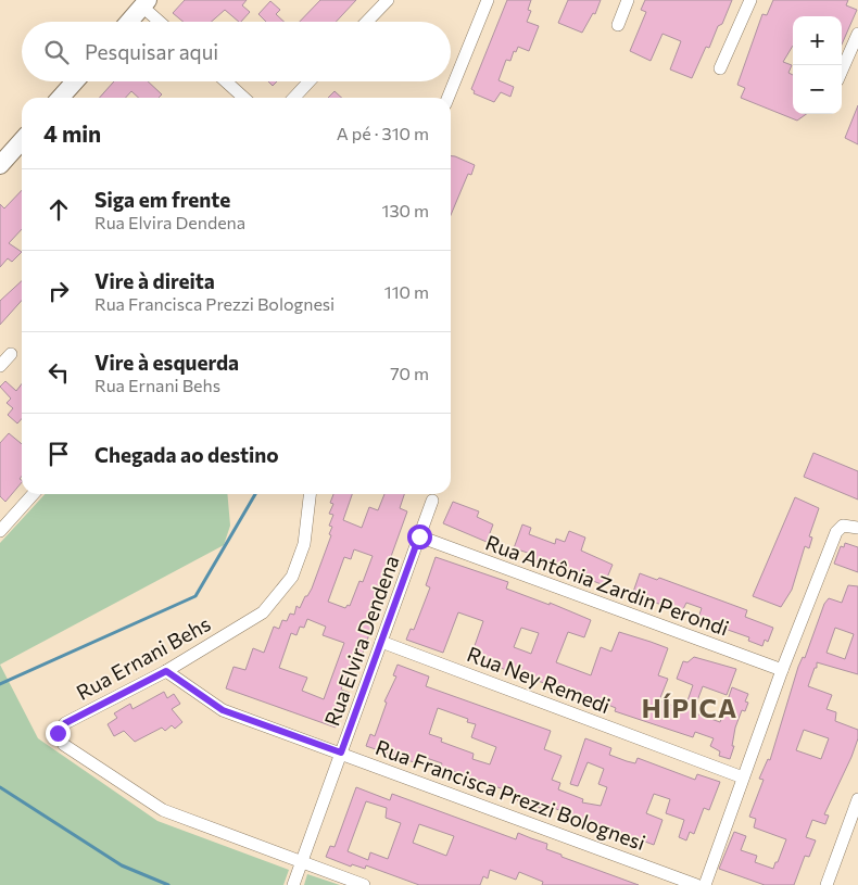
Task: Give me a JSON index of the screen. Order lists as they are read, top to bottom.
{
  "streets": {
    "street": [
      "Rua Antônia Zardin Perondi",
      "Rua Elvira Dendena",
      "Rua Ernani Behs",
      "Rua Ney Remedi",
      "Rua Francisca Prezzi Bolognesi"
    ]
  },
  "crossings": [
    ["Rua Antônia Zardin Perondi", "Rua Elvira Dendena"],
    ["Rua Elvira Dendena", "Rua Ernani Behs"],
    ["Rua Elvira Dendena", "Rua Ney Remedi"],
    ["Rua Elvira Dendena", "Rua Francisca Prezzi Bolognesi"],
    ["Rua Ernani Behs", "Rua Francisca Prezzi Bolognesi"]
  ],
  "districts": ["HÍPICA"],
  "page": {
    "map_buttons": ["+", "−"],
    "search": "Pesquisar aqui",
    "heading": ["4 min", "A pé · 310 m"],
    "list": [
      ["Siga em frente", "Rua Elvira Dendena", "130 m"],
      ["Vire à direita", "Rua Francisca Prezzi Bolognesi", "110 m"],
      ["Vire à esquerda", "Rua Ernani Behs", "70 m"],
      "Chegada ao destino"
    ]
  }
}
